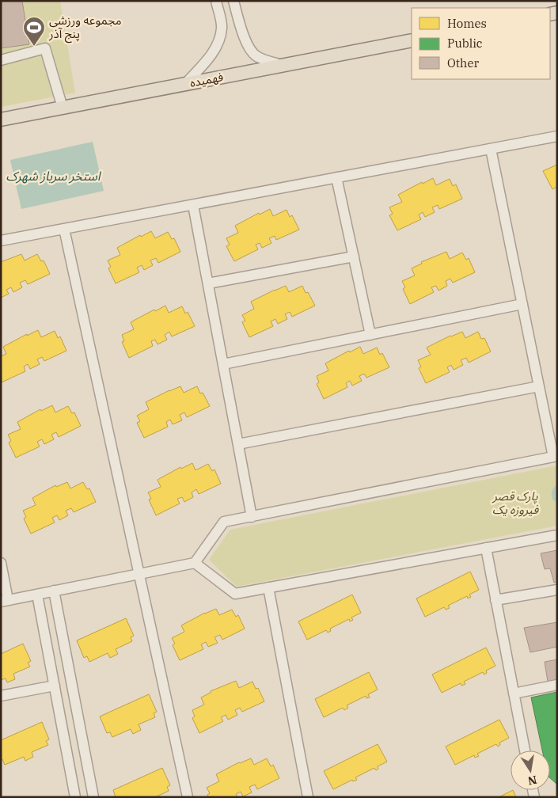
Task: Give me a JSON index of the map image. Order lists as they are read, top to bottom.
{
  "streets": {
    "main road": ["فهمیده"]
  },
  "water": ["استخر سرباز شهرک"],
  "parks": ["پارک قصر فیروزه یک"],
  "places": {
    "sports": ["مجموعه ورزشی پنج آذر"]
  },
  "legend": ["Homes", "Public", "Other"],
  "north": "bottom"
}
